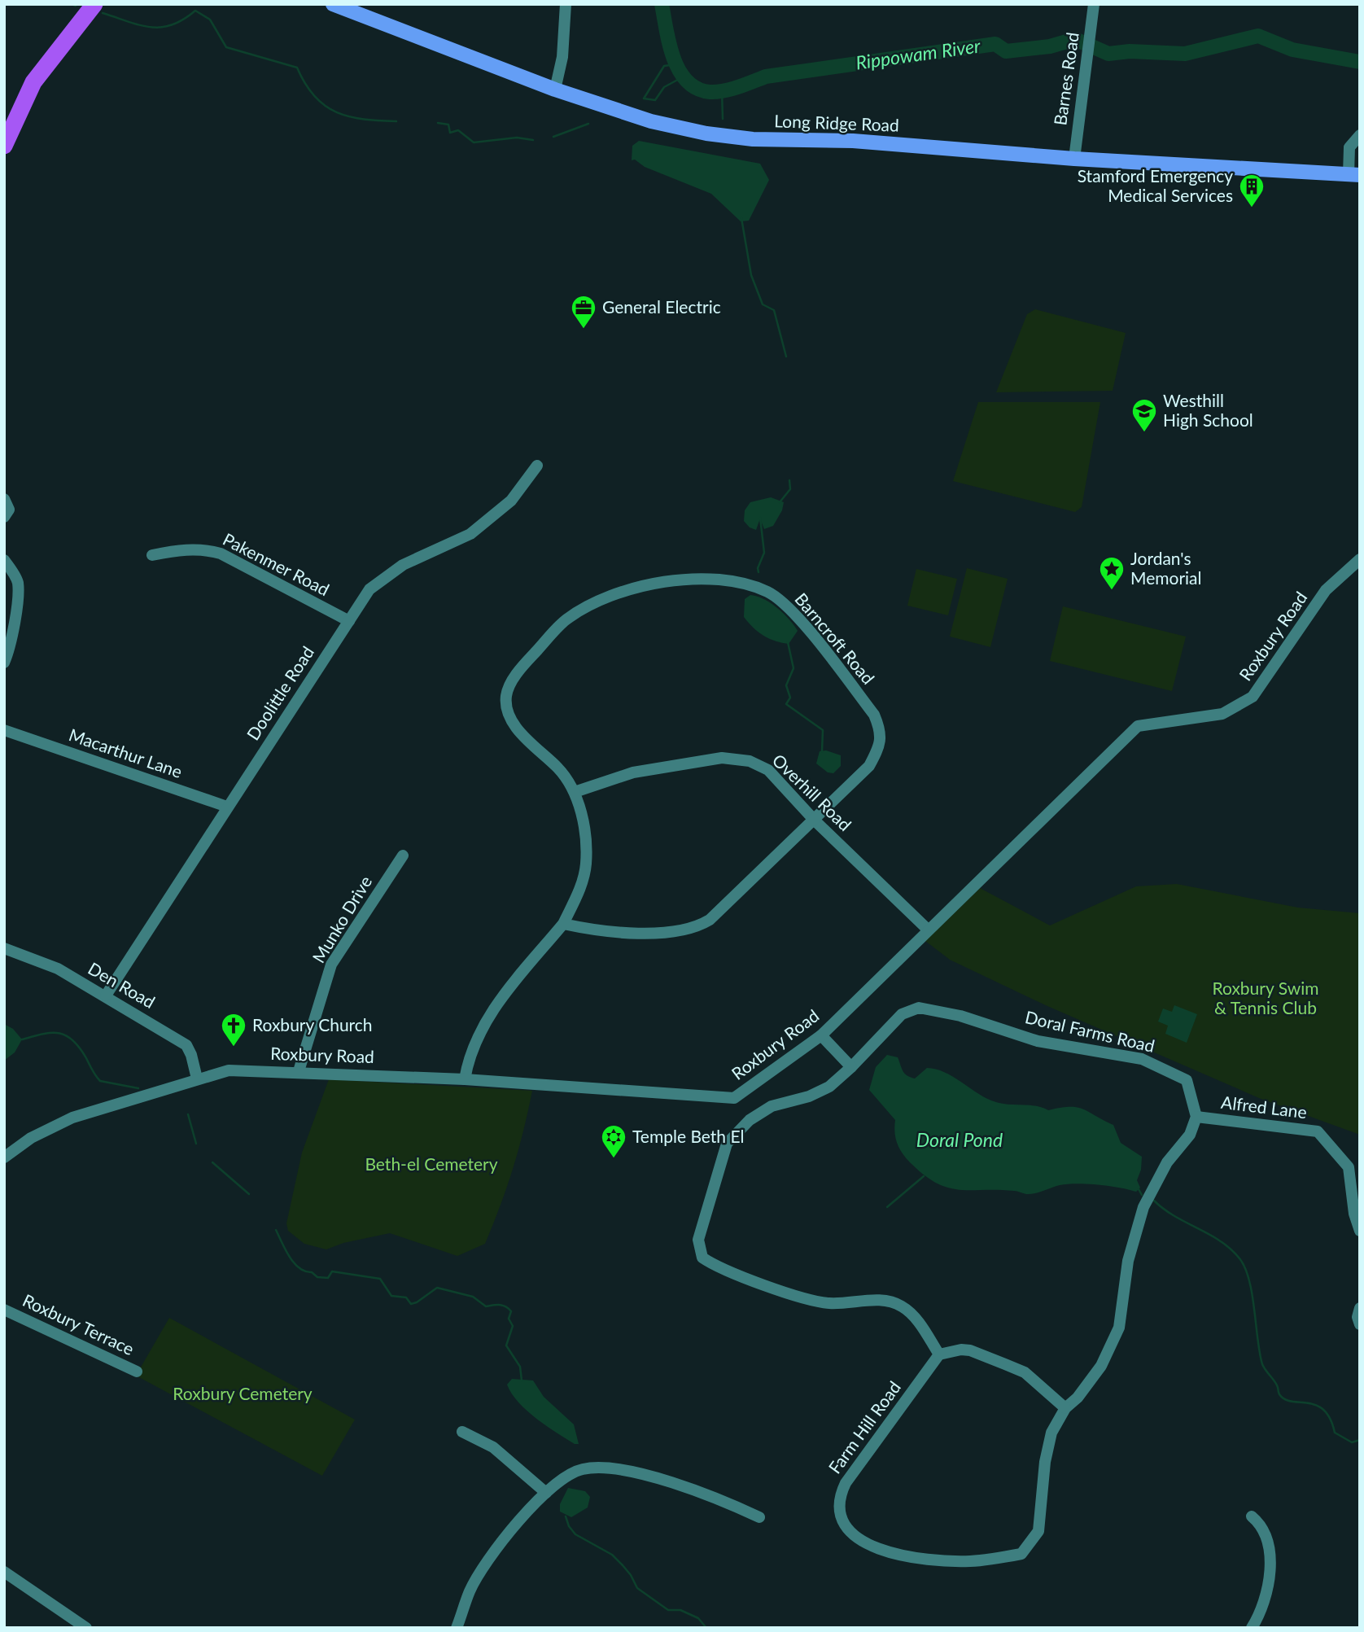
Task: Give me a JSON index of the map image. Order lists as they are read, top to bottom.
{
  "streets": {
    "main road": ["Long Ridge Road"],
    "street": [
      "Barnes Road",
      "Pakenmer Road",
      "Roxbury Road",
      "Barncroft Road",
      "Doolittle Road",
      "Macarthur Lane",
      "Overhill Road",
      "Munko Drive",
      "Den Road",
      "Doral Farms Road",
      "Alfred Lane",
      "Roxbury Terrace",
      "Farm Hill Road"
    ]
  },
  "crossings": [
    ["Barnes Road", "Long Ridge Road"],
    ["Pakenmer Road", "Doolittle Road"],
    ["Roxbury Road", "Barncroft Road"],
    ["Roxbury Road", "Overhill Road"],
    ["Roxbury Road", "Munko Drive"],
    ["Roxbury Road", "Den Road"],
    ["Barncroft Road", "Overhill Road"],
    ["Doolittle Road", "Macarthur Lane"],
    ["Doolittle Road", "Den Road"],
    ["Doral Farms Road", "Alfred Lane"],
    ["Doral Farms Road", "Farm Hill Road"]
  ],
  "water": ["Rippowam River", "Doral Pond"],
  "parks": ["Roxbury Swim & Tennis Club", "Beth-el Cemetery", "Roxbury Cemetery"],
  "places": {
    "building": ["Stamford Emergency Medical Services"],
    "office": ["General Electric"],
    "school or university": ["Westhill High School"],
    "place": ["Jordan's Memorial"],
    "church": ["Roxbury Church"],
    "synagogue": ["Temple Beth El"]
  }
}
